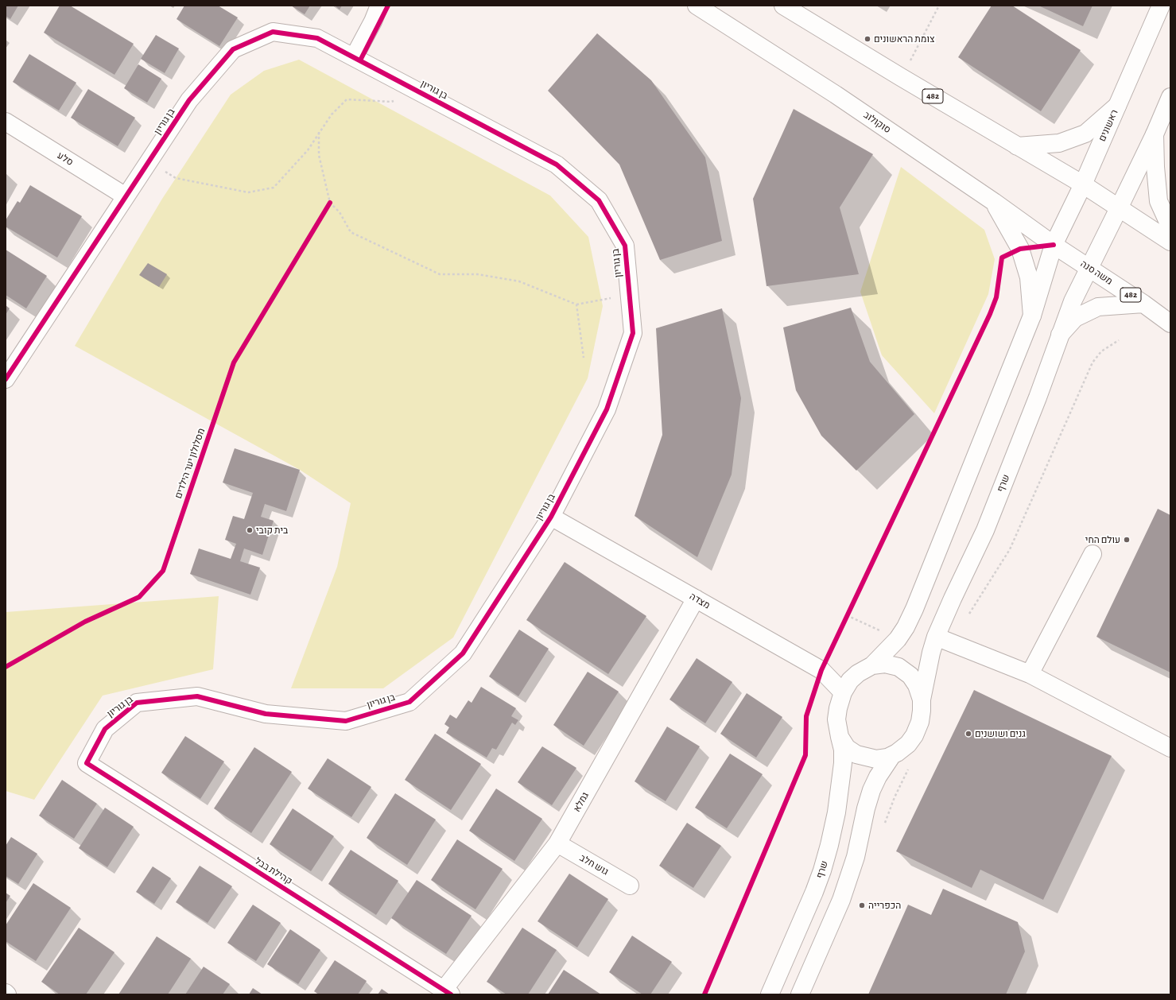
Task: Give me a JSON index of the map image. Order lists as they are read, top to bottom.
{
  "streets": {
    "street": [
      "בן גוריון",
      "482",
      "סוקולוב",
      "ראשונים",
      "סלע",
      "משה סנה",
      "שרף",
      "מצדה",
      "גמלא",
      "גוש חלב",
      "קהילת בבל"
    ],
    "cycle path": ["מסלולון יער הילדים"]
  },
  "crossings": [
    ["בן גוריון", "סלע"],
    ["בן גוריון", "מצדה"],
    ["בן גוריון", "קהילת בבל"],
    ["482", "ראשונים"],
    ["סוקולוב", "ראשונים"],
    ["סוקולוב", "משה סנה"],
    ["ראשונים", "משה סנה"],
    ["משה סנה", "שרף"],
    ["שרף", "מצדה"],
    ["מצדה", "גמלא"],
    ["גמלא", "גוש חלב"],
    ["גמלא", "קהילת בבל"]
  ],
  "places": [
    "צומת הראשונים",
    "בית קובי",
    "עולם החי",
    "גנים ושושנים",
    "הכפרייה"
  ]
}
